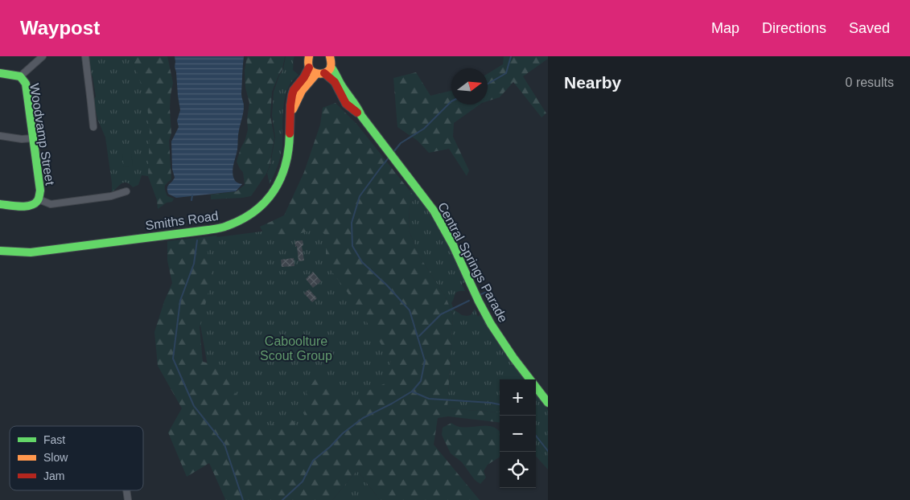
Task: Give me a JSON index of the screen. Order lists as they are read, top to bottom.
{
  "streets": {
    "street": ["Woodvamp Street", "Smiths Road", "Central Springs Parade"]
  },
  "crossings": [
    ["Smiths Road", "Central Springs Parade"]
  ],
  "parks": ["Caboolture Scout Group"],
  "legend": ["Fast", "Slow", "Jam"],
  "north": "right",
  "page": {
    "header": "Waypost",
    "nav": ["Map", "Directions", "Saved"],
    "heading": ["Nearby", "0 results"],
    "map_buttons": ["+", "−"]
  }
}
